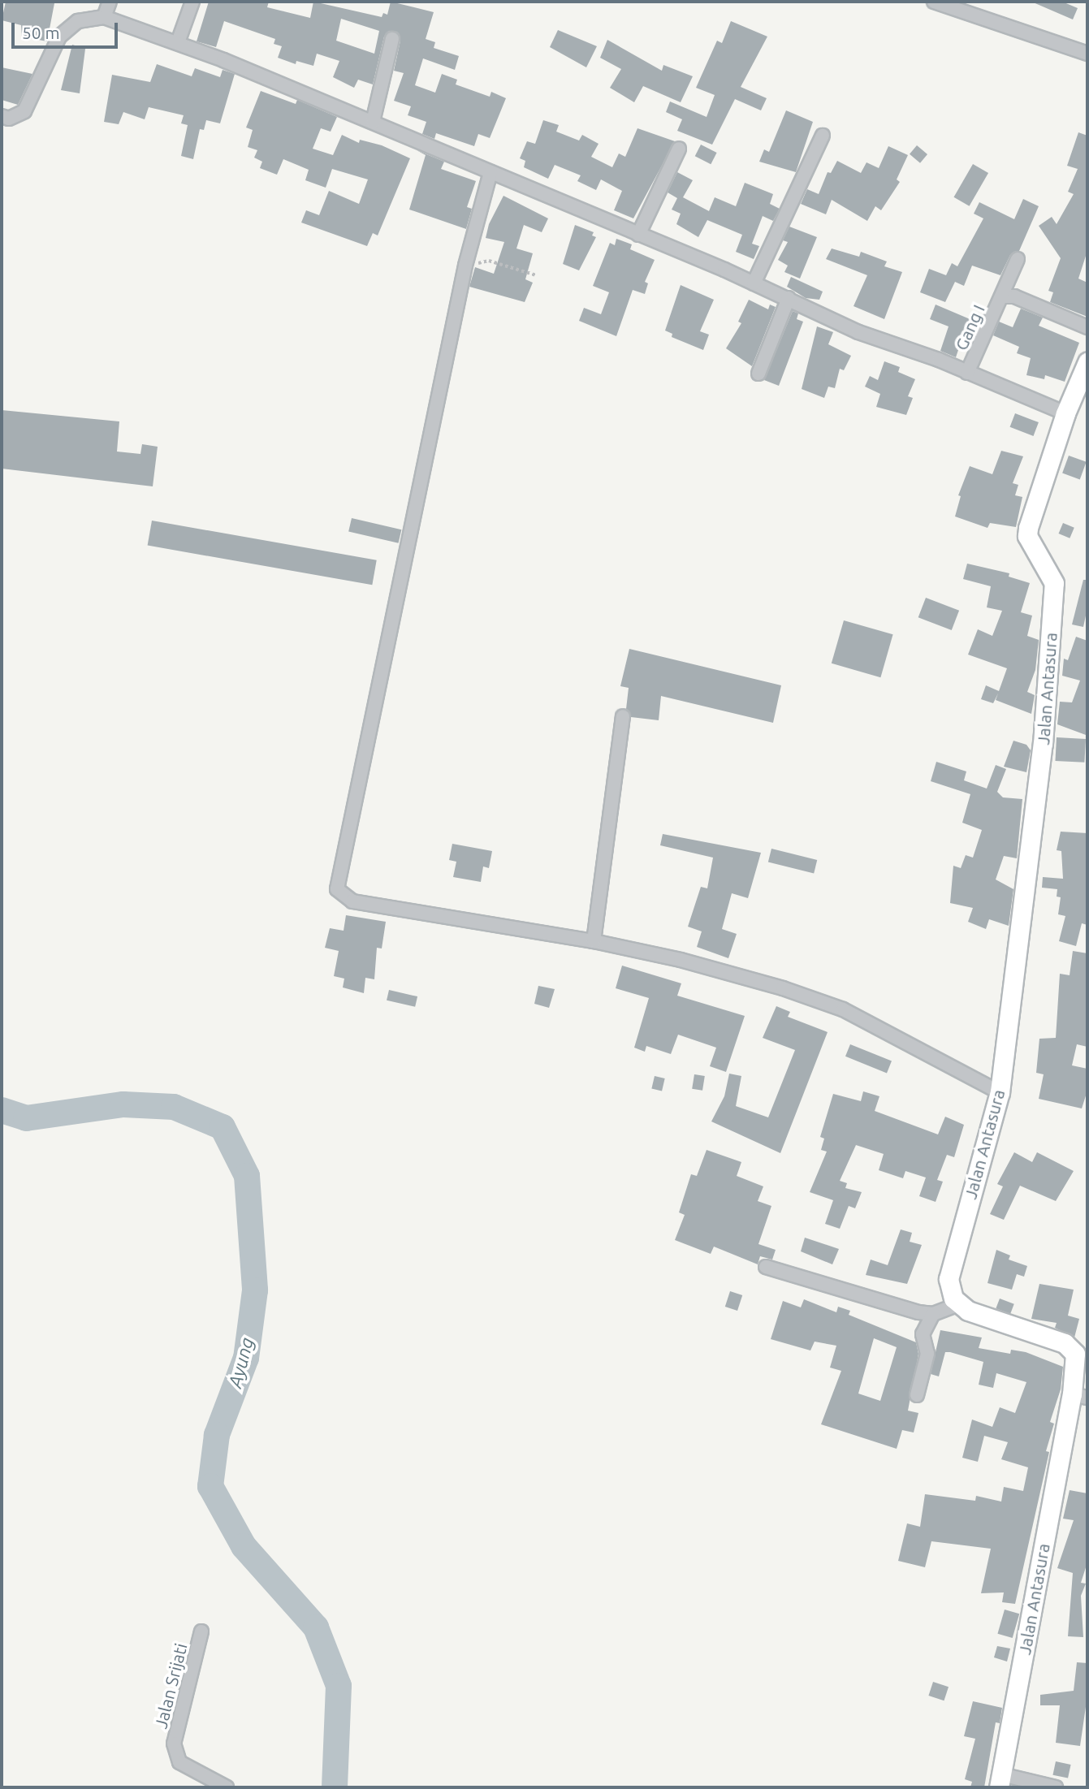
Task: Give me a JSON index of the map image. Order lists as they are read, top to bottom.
{
  "streets": {
    "main road": ["Jalan Antasura"],
    "street": ["Gang I", "Jalan Srijati"]
  },
  "water": ["Ayung"],
  "scale_bar": "50 m"
}
